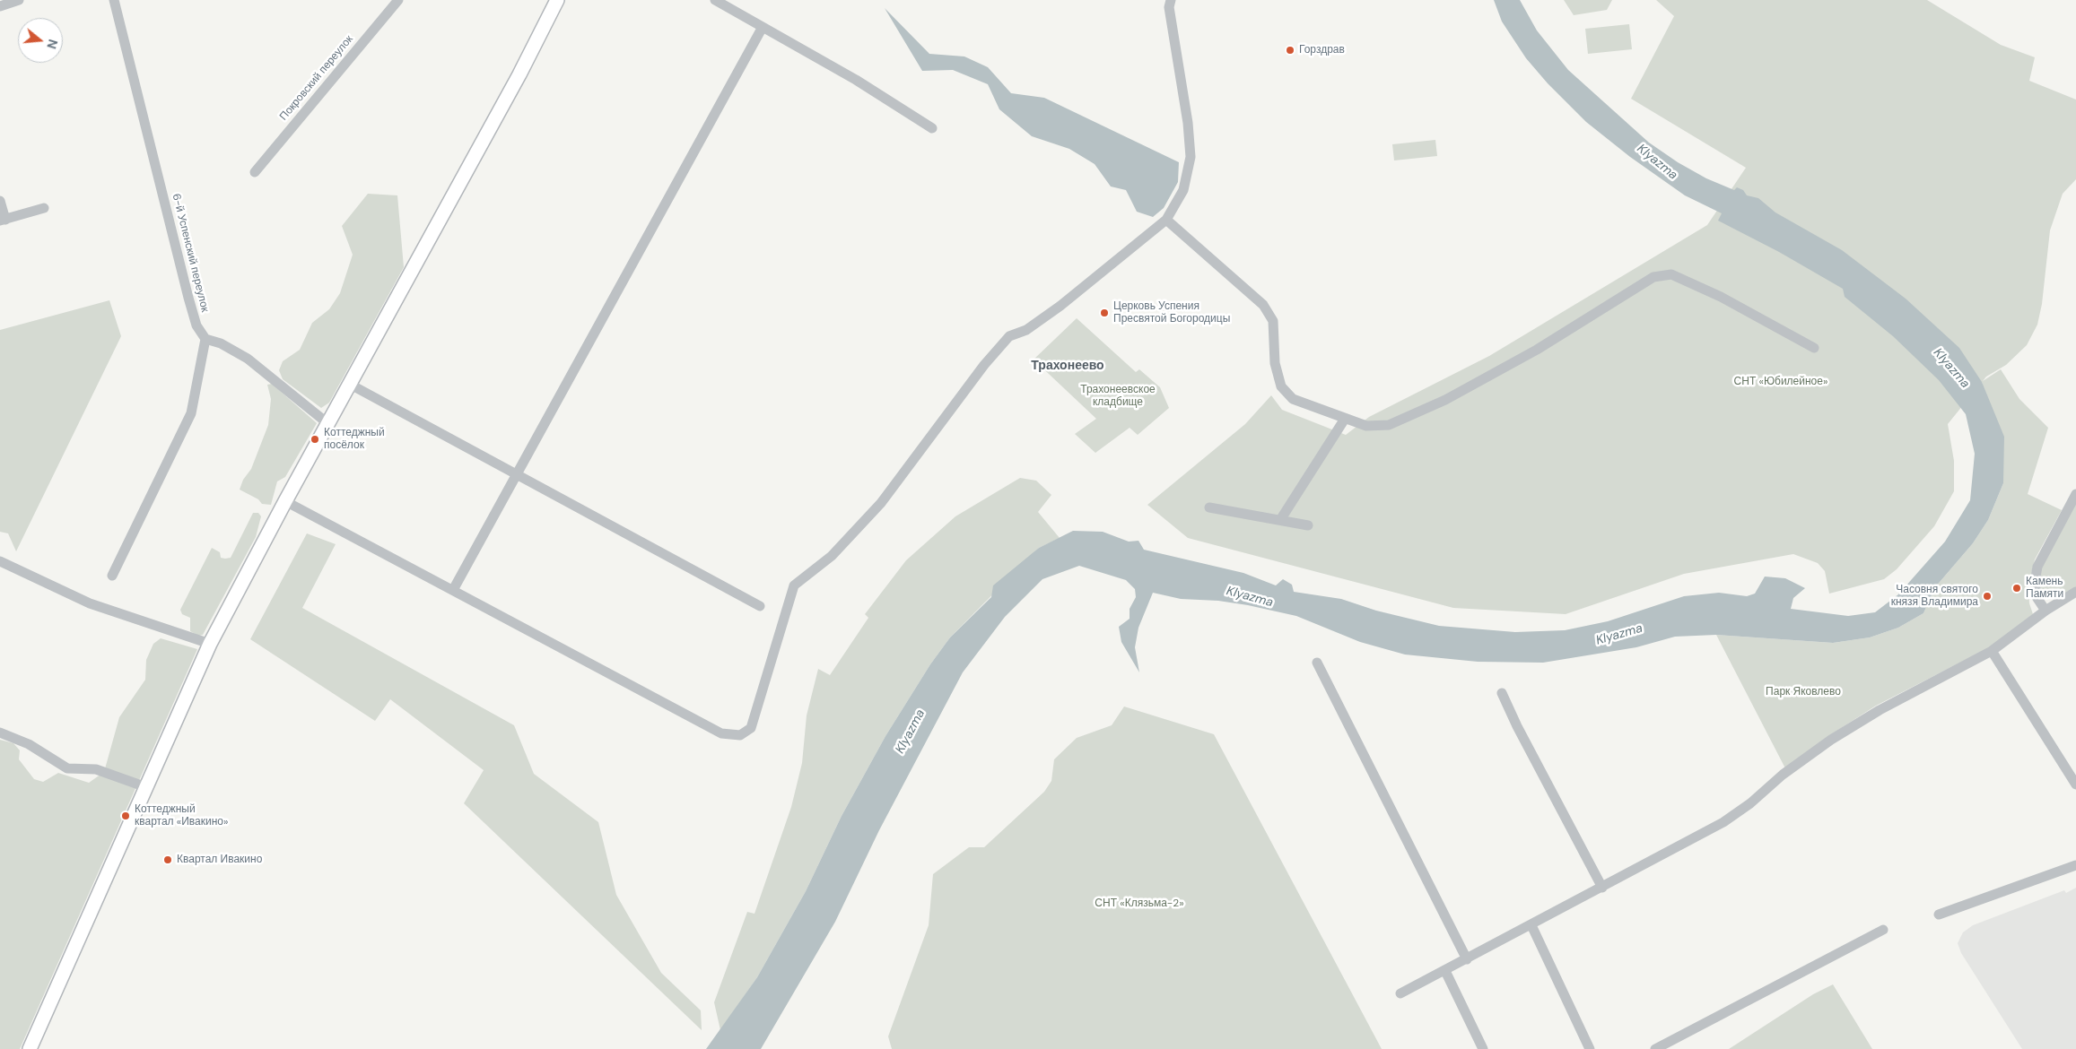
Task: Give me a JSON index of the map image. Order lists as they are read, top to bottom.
{
  "streets": {
    "street": ["Покровский переулок", "6-й Успенский переулок"]
  },
  "districts": ["Трахонеево"],
  "water": ["Klyazma"],
  "parks": [
    "СНТ «Юбилейное»",
    "Трахонеевское кладбище",
    "Парк Яковлево",
    "СНТ «Клязьма-2»"
  ],
  "places": [
    "Горздрав",
    "Церковь Успения Пресвятой Богородицы",
    "Коттеджный посёлок",
    "Камень Памяти",
    "Часовня святого князя Владимира",
    "Коттеджный квартал «Ивакино»",
    "Квартал Ивакино"
  ],
  "north": "right"
}
